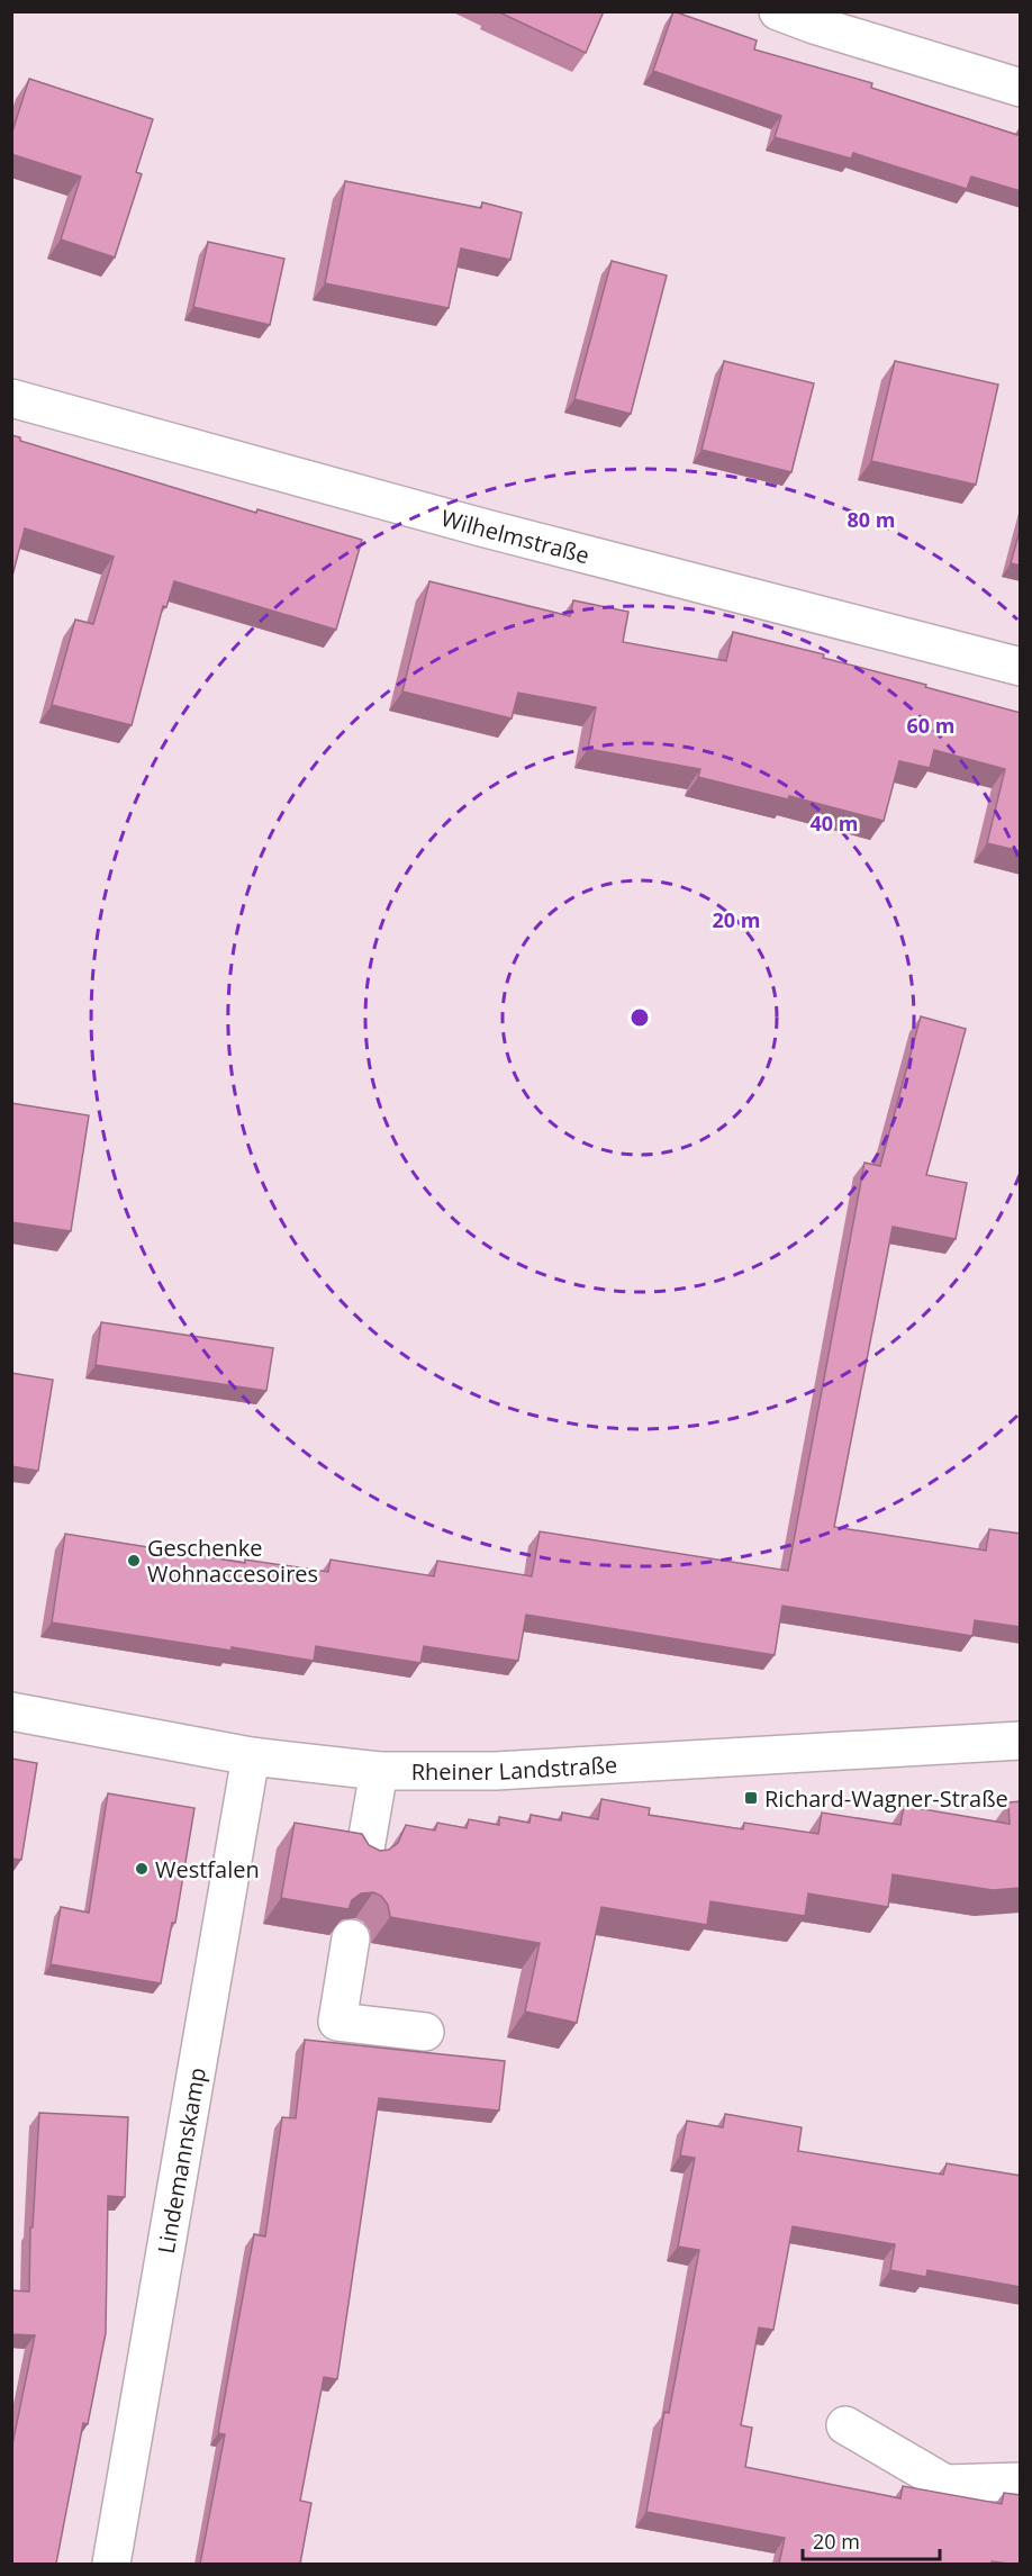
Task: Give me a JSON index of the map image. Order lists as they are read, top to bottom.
{
  "streets": {
    "street": ["Wilhelmstraße", "Rheiner Landstraße", "Lindemannskamp"]
  },
  "crossings": [
    ["Rheiner Landstraße", "Lindemannskamp"]
  ],
  "places": {
    "other": ["Geschenke Wohnaccesoires", "Westfalen"],
    "transit": ["Richard-Wagner-Straße"]
  },
  "scale_bar": "20 m",
  "rings": [
    "80 m",
    "60 m",
    "40 m",
    "20 m"
  ]
}
